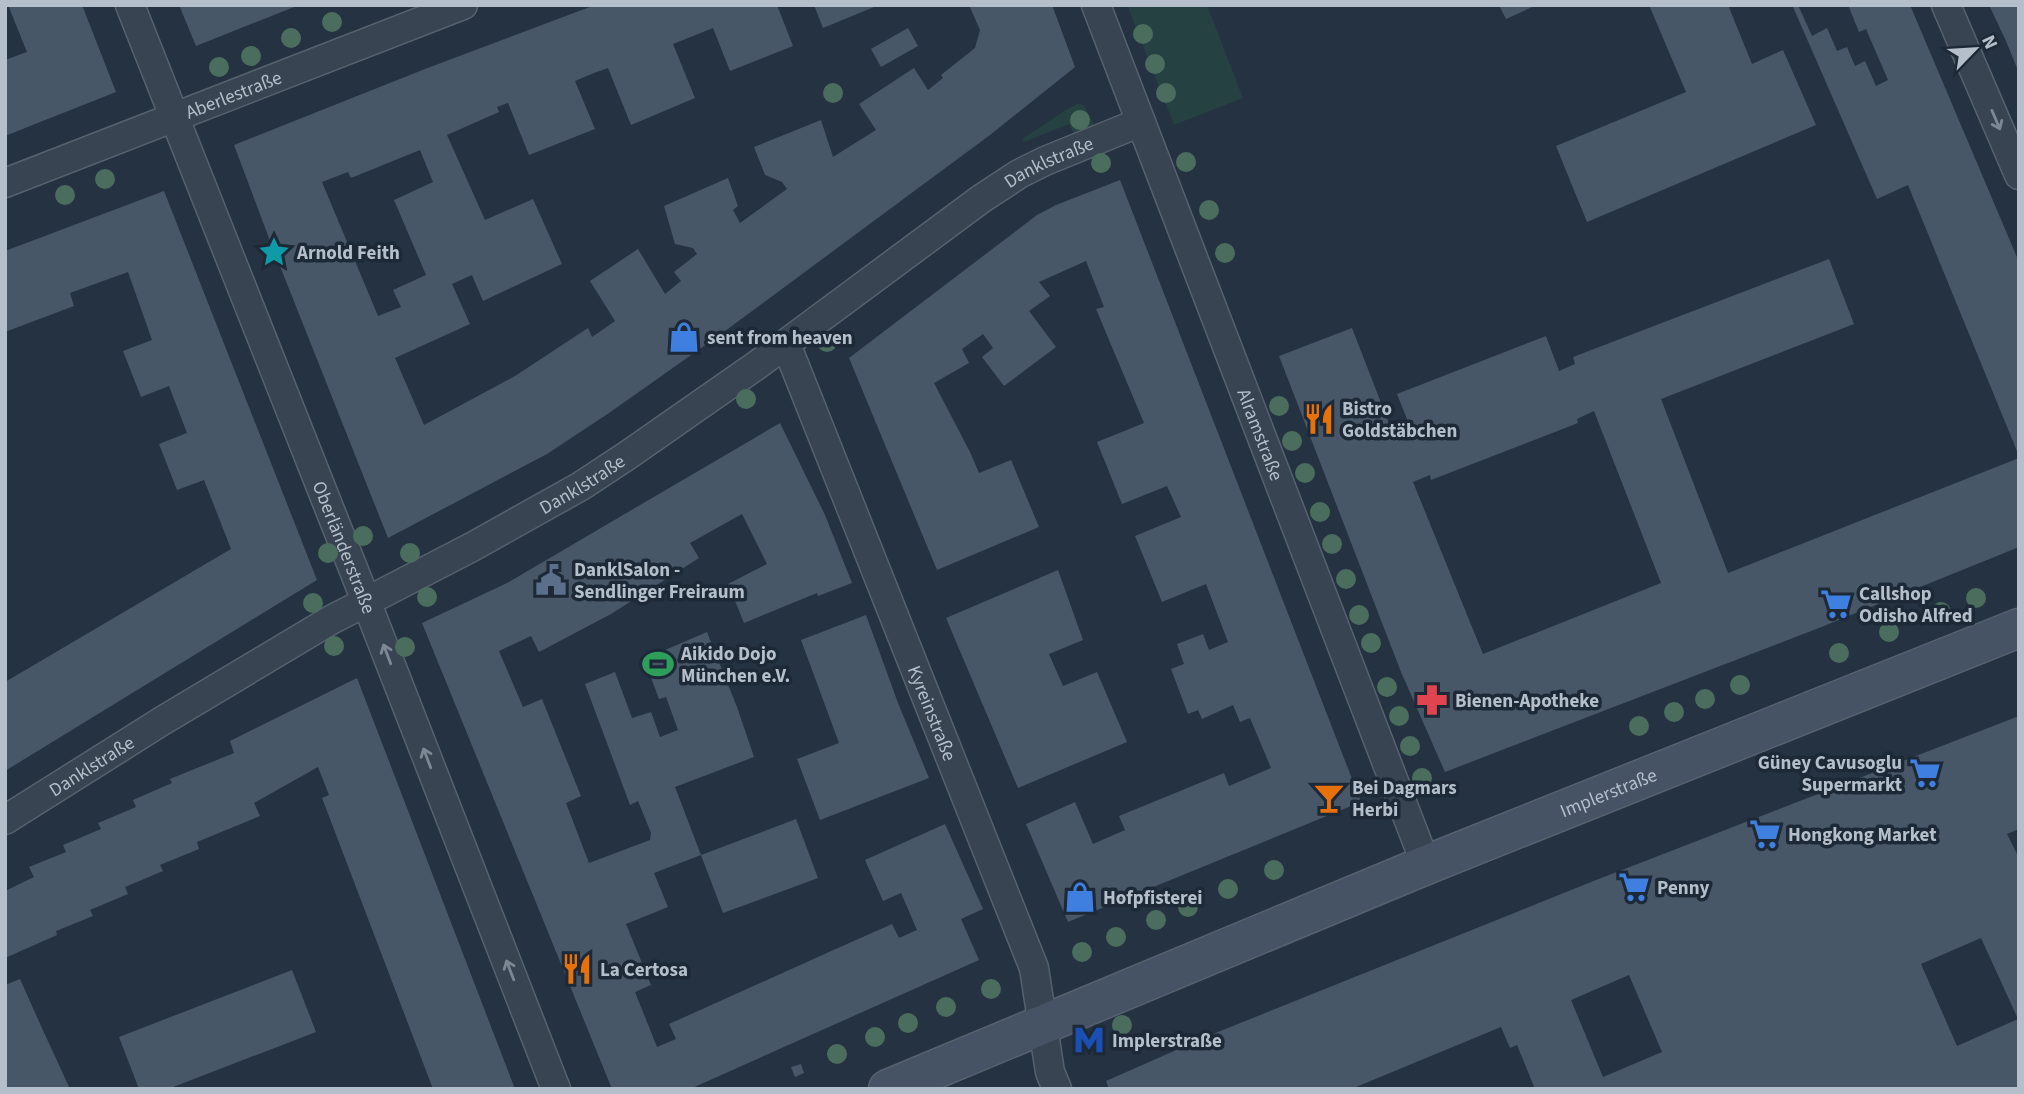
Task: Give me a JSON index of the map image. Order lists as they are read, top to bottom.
{
  "streets": {
    "main road": ["Implerstraße"],
    "street": [
      "Aberlestraße",
      "Danklstraße",
      "Alramstraße",
      "Oberländerstraße",
      "Kyreinstraße"
    ]
  },
  "crossings": [
    ["Aberlestraße", "Oberländerstraße"],
    ["Danklstraße", "Alramstraße"],
    ["Danklstraße", "Oberländerstraße"],
    ["Danklstraße", "Kyreinstraße"],
    ["Alramstraße", "Implerstraße"],
    ["Kyreinstraße", "Implerstraße"]
  ],
  "one_way": ["Oberländerstraße"],
  "places": {
    "place": ["Arnold Feith"],
    "shop": ["sent from heaven", "Hofpfisterei"],
    "restaurant": ["Bistro Goldstäbchen", "La Certosa"],
    "public building": ["DanklSalon - Sendlinger Freiraum"],
    "supermarket": [
      "Callshop Odisho Alfred",
      "Güney Cavusoglu Supermarkt",
      "Hongkong Market",
      "Penny"
    ],
    "sports": ["Aikido Dojo München e.V."],
    "pharmacy": ["Bienen-Apotheke"],
    "bar": ["Bei Dagmars Herbi"],
    "metro station": ["Implerstraße"]
  },
  "north": "top right"
}
